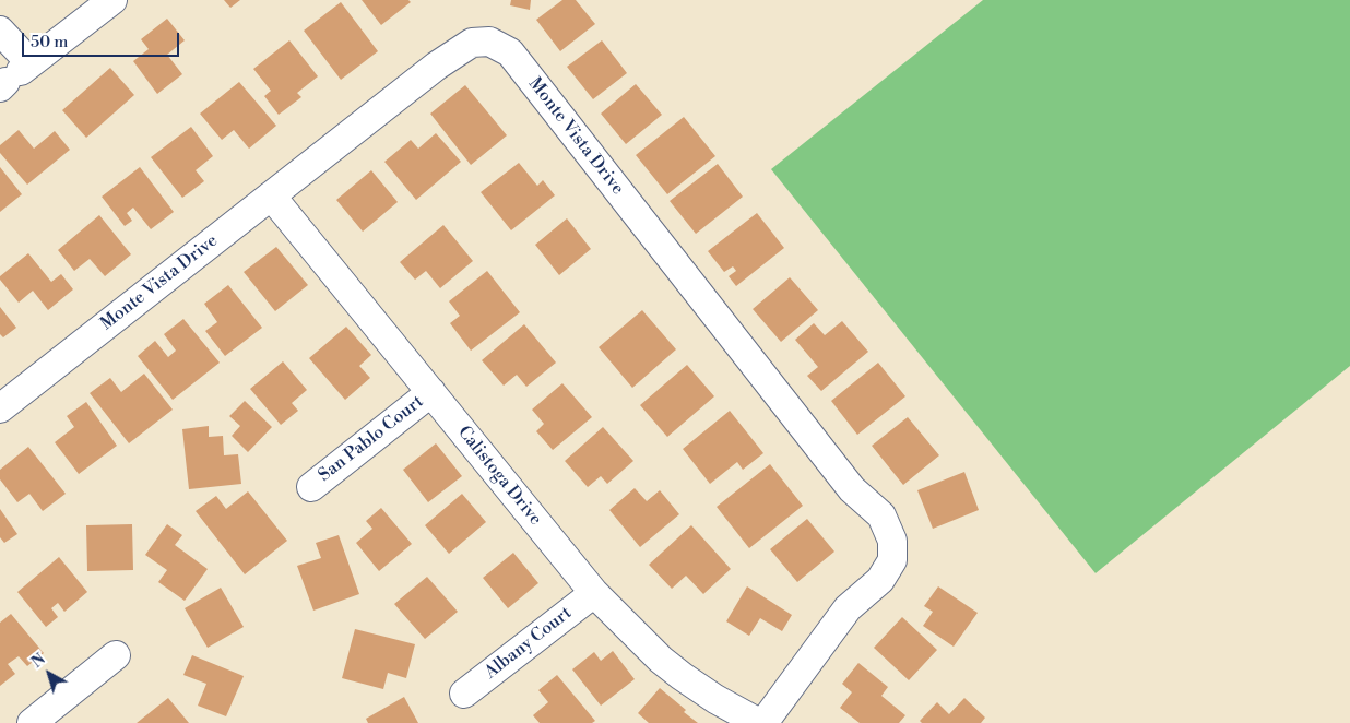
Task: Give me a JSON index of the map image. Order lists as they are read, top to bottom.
{
  "streets": {
    "street": [
      "Monte Vista Drive",
      "San Pablo Court",
      "Calistoga Drive",
      "Albany Court"
    ]
  },
  "crossings": [
    ["Monte Vista Drive", "Calistoga Drive"],
    ["San Pablo Court", "Calistoga Drive"],
    ["Calistoga Drive", "Albany Court"]
  ],
  "scale_bar": "50 m",
  "north": "top left"
}
